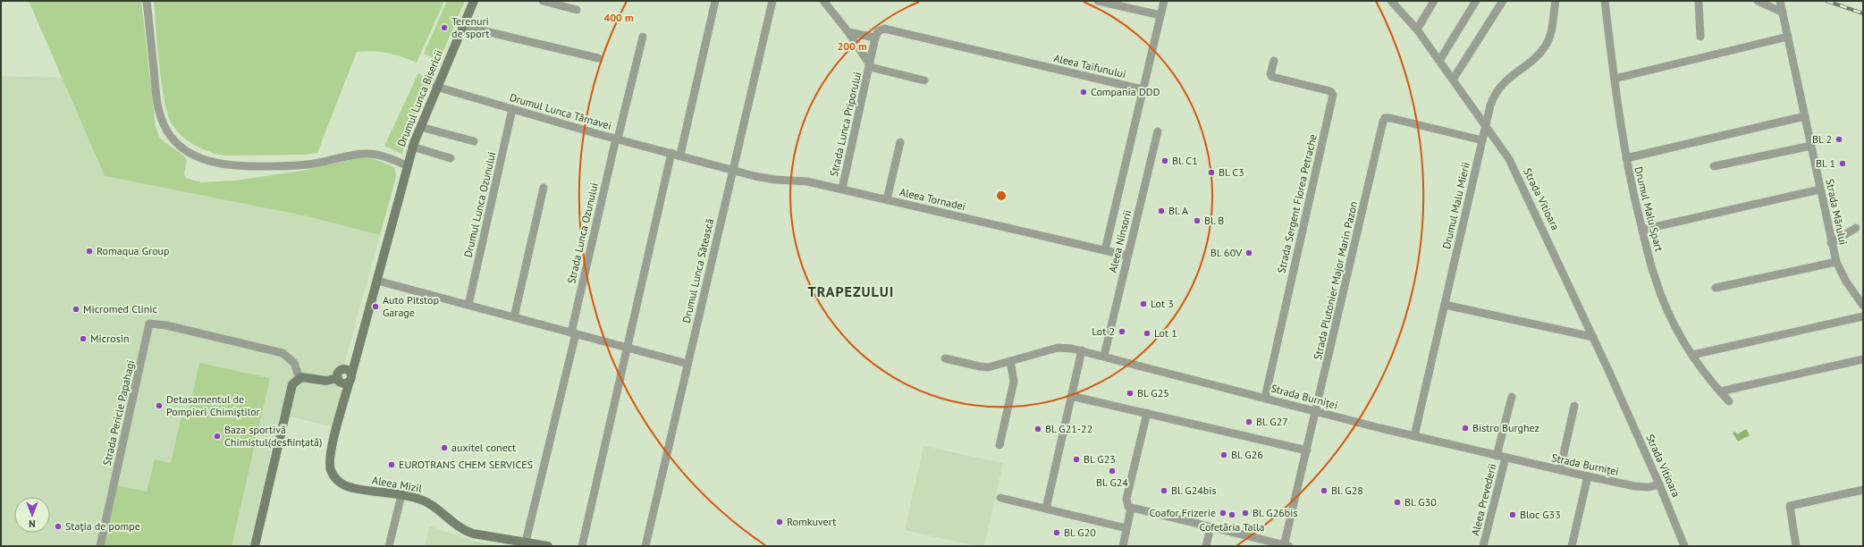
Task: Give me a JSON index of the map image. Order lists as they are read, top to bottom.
{
  "streets": {
    "street": [
      "Aleea Taifunului",
      "Drumul Lunca Bisericii",
      "Drumul Lunca Târnavei",
      "Strada Lunca Priporului",
      "Aleea Tornadei",
      "Strada Vitioara",
      "Strada Sergent Florea Petrache",
      "Drumul Lunca Ozunului",
      "Drumul Malu Mierii",
      "Drumul Malu Spart",
      "Strada Mărului",
      "Strada Lunca Ozunului",
      "Aleea Ninsorii",
      "Drumul Lunca Sătească",
      "Strada Plutonier Major Marin Pazon",
      "Strada Burniței",
      "Strada Pericle Papahagi",
      "Aleea Mizil",
      "Aleea Prevederii"
    ]
  },
  "crossings": [
    ["Drumul Lunca Bisericii", "Drumul Lunca Târnavei"],
    ["Drumul Lunca Târnavei", "Aleea Tornadei"],
    ["Drumul Lunca Târnavei", "Drumul Lunca Ozunului"],
    ["Drumul Lunca Târnavei", "Strada Lunca Ozunului"],
    ["Drumul Lunca Târnavei", "Drumul Lunca Sătească"],
    ["Strada Lunca Priporului", "Aleea Tornadei"],
    ["Aleea Tornadei", "Aleea Ninsorii"],
    ["Aleea Tornadei", "Drumul Lunca Sătească"],
    ["Strada Vitioara", "Drumul Malu Mierii"],
    ["Strada Vitioara", "Strada Burniței"],
    ["Strada Sergent Florea Petrache", "Strada Burniței"],
    ["Drumul Malu Mierii", "Strada Plutonier Major Marin Pazon"],
    ["Drumul Malu Mierii", "Strada Burniței"],
    ["Strada Lunca Ozunului", "Aleea Mizil"],
    ["Aleea Ninsorii", "Strada Burniței"],
    ["Strada Plutonier Major Marin Pazon", "Strada Burniței"],
    ["Strada Burniței", "Aleea Prevederii"]
  ],
  "districts": ["TRAPEZULUI"],
  "places": [
    "Terenuri de sport",
    "Compania DDD",
    "Bl. 2",
    "Bl. C1",
    "Bl. 1",
    "Bl. C3",
    "Bl. A",
    "Bl. B",
    "Romaqua Group",
    "Bl. 60V",
    "Lot 3",
    "Auto Pitstop Garage",
    "Micromed Clinic",
    "Lot 2",
    "Lot 1",
    "Microsin",
    "Bl. G25",
    "Detasamentul de Pompieri Chimiștilor",
    "Bl. G27",
    "Bistro Burghez",
    "Bl. G21-22",
    "Baza sportivă Chimistul(desființată)",
    "auxitel conect",
    "Bl. G26",
    "Bl. G23",
    "EUROTRANS CHEM SERVICES",
    "Bl. G24",
    "Bl. G24bis",
    "Bl. G28",
    "Bl. G30",
    "Coafor Frizerie",
    "Bl. G26bis",
    "Cofetăria Talla",
    "Bloc G33",
    "Romkuvert",
    "Staţia de pompe",
    "Bl. G20"
  ],
  "north": "bottom",
  "rings": ["400 m", "200 m"]
}
